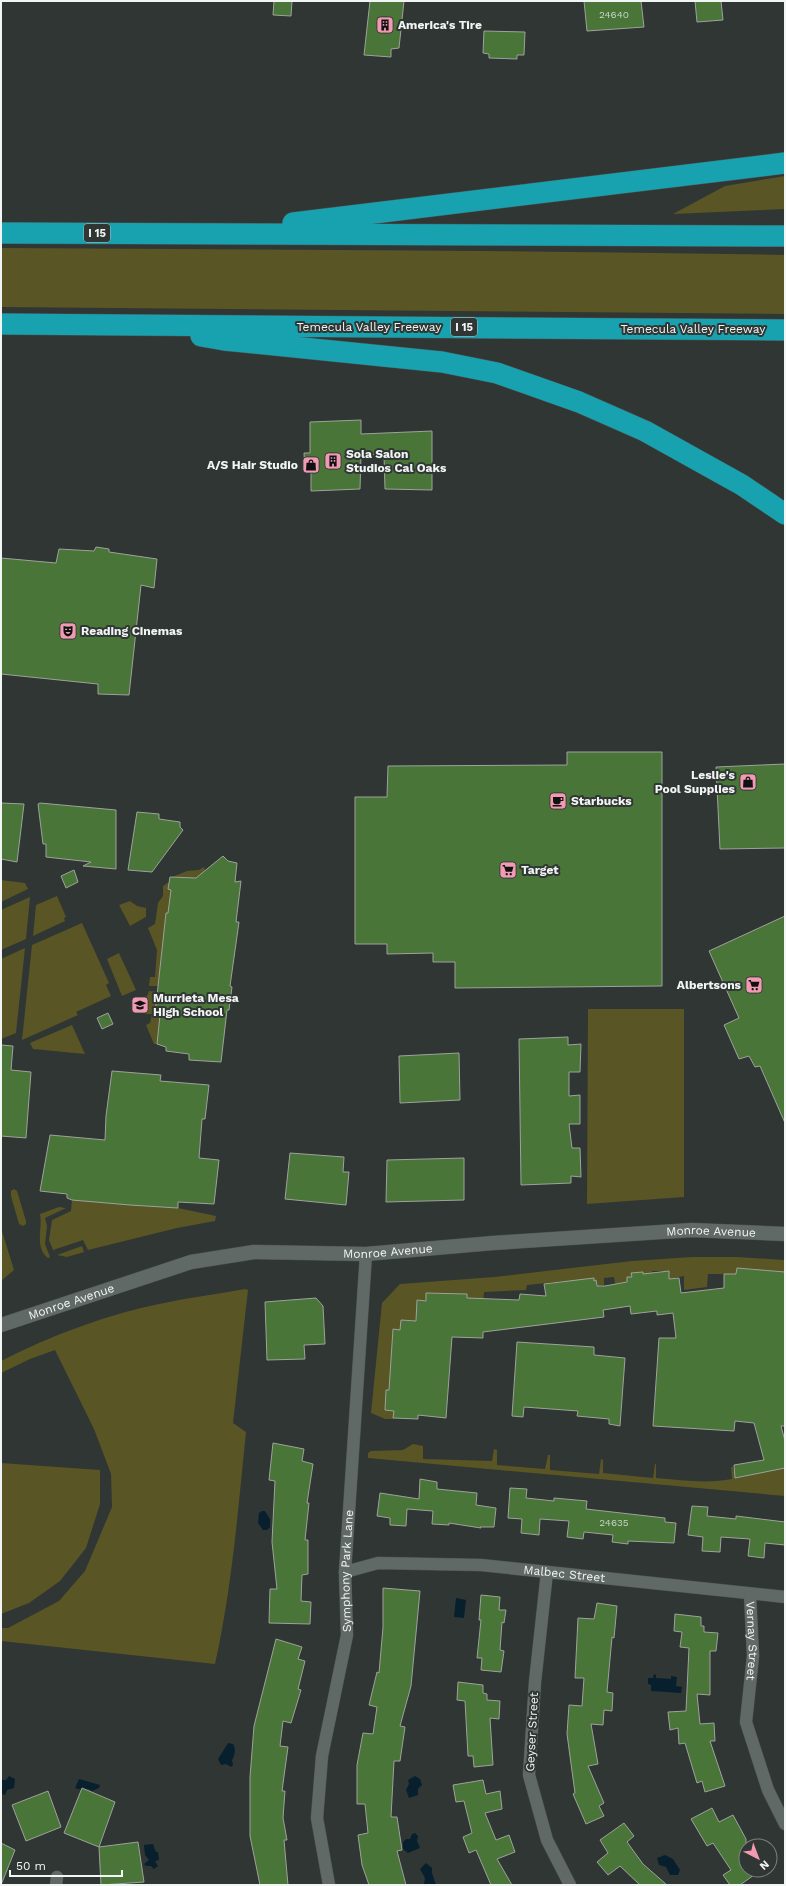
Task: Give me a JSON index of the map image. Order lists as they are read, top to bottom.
{
  "streets": {
    "highway": ["I 15", "Temecula Valley Freeway"],
    "street": [
      "Monroe Avenue",
      "Symphony Park Lane",
      "Malbec Street",
      "Vernay Street",
      "Geyser Street"
    ]
  },
  "crossings": [
    ["Monroe Avenue", "Symphony Park Lane"],
    ["Symphony Park Lane", "Malbec Street"],
    ["Malbec Street", "Vernay Street"],
    ["Malbec Street", "Geyser Street"]
  ],
  "places": {
    "building": ["America's Tire", "Sola Salon Studios Cal Oaks"],
    "shop": ["A/S Hair Studio", "Leslie's Pool Supplies"],
    "theatre": ["Reading Cinemas"],
    "cafe": ["Starbucks"],
    "supermarket": ["Target", "Albertsons"],
    "school or university": ["Murrieta Mesa High School"]
  },
  "house_numbers": ["24640", "24635"],
  "scale_bar": "50 m",
  "north": "bottom right"
}
